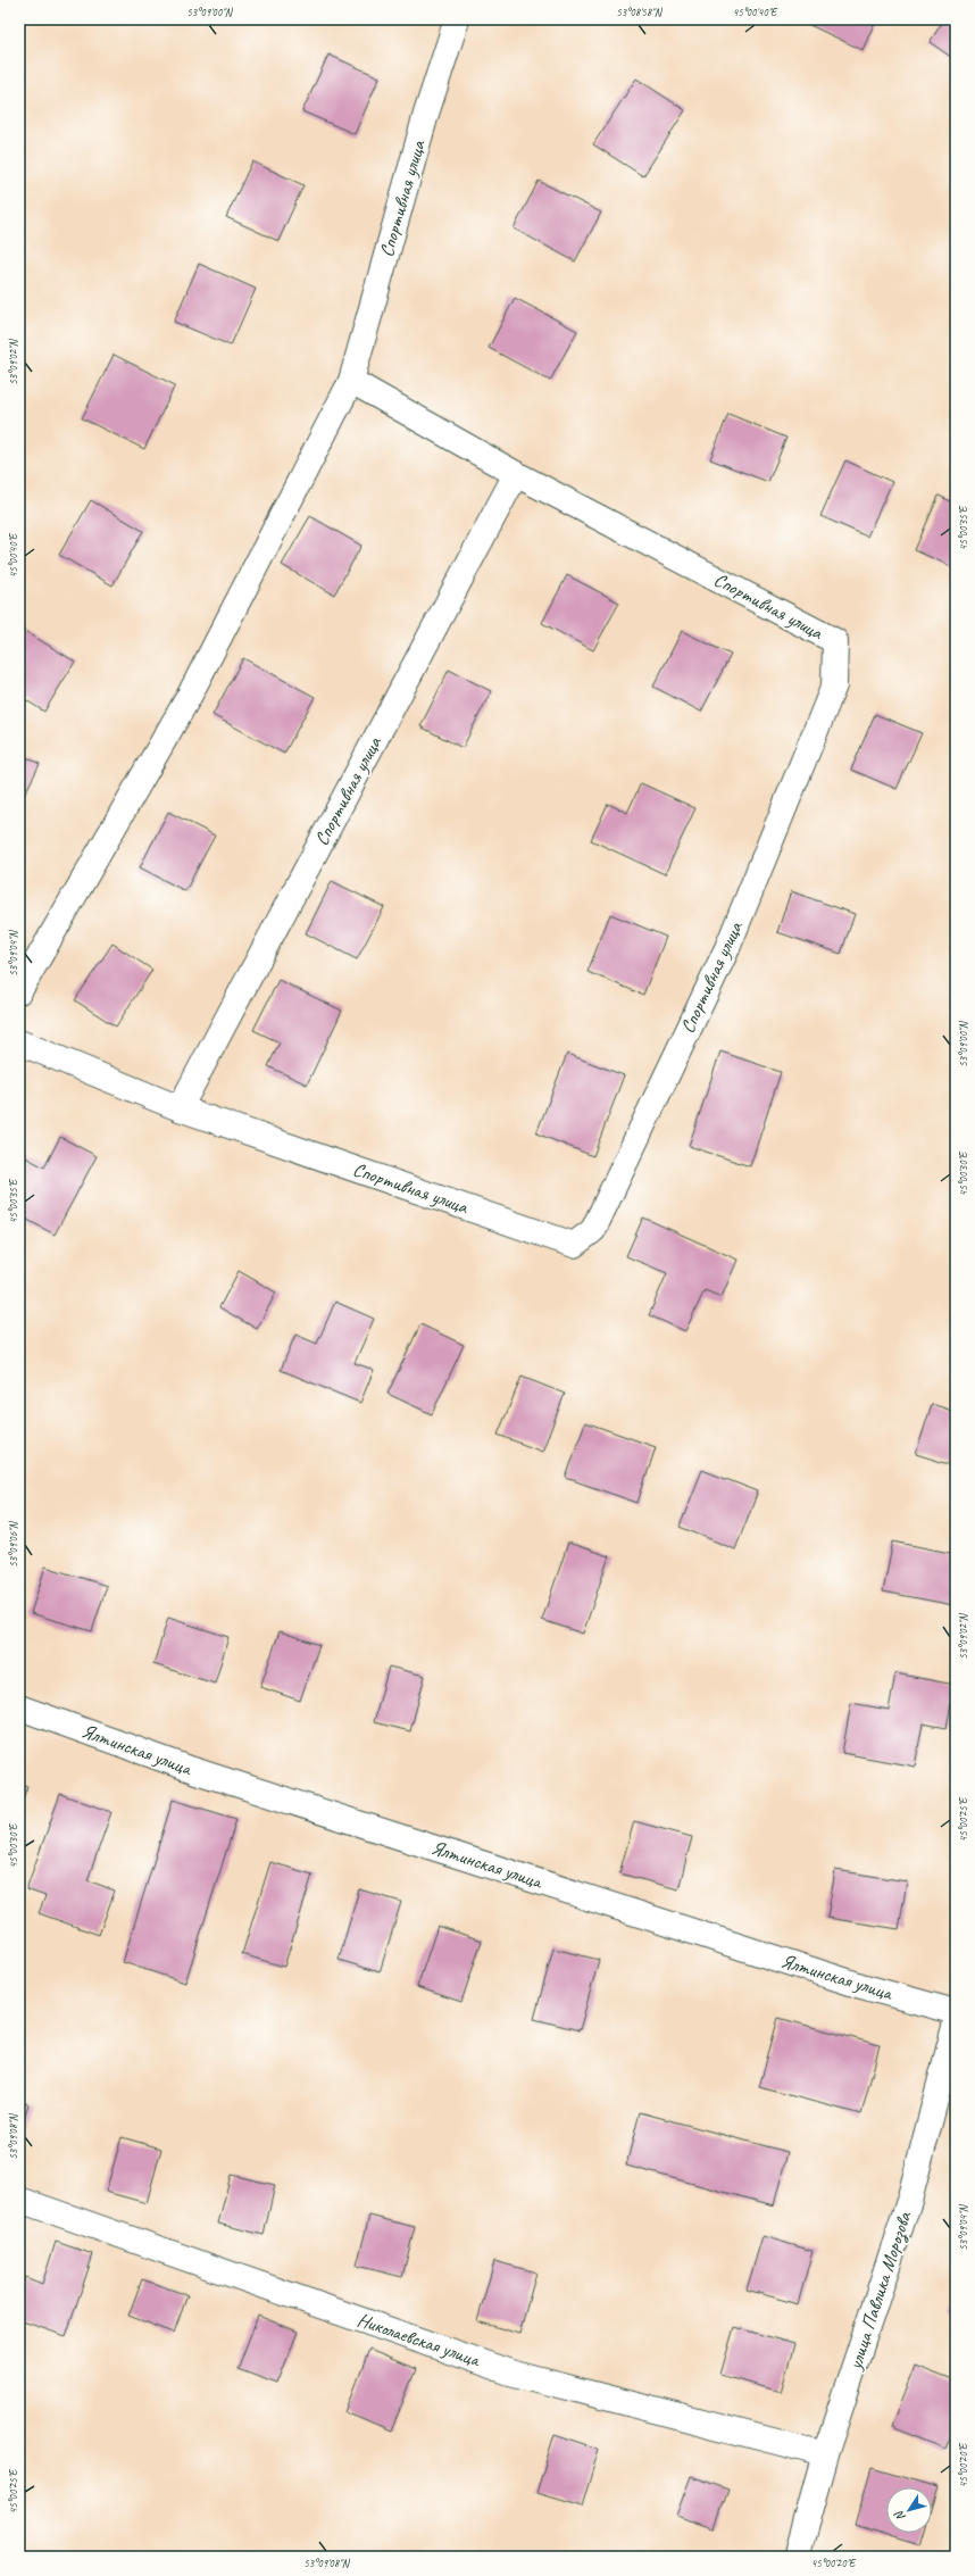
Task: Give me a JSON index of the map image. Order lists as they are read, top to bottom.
{
  "streets": {
    "street": [
      "Спортивная улица",
      "Ялтинская улица",
      "улица Павлика Морозова",
      "Николаевская улица"
    ]
  },
  "crossings": [
    ["улица Павлика Морозова", "Николаевская улица"]
  ],
  "north": "bottom left",
  "coordinates": [
    "53°09'00\"N",
    "53°08'58\"N",
    "45°00'40\"E",
    "53°09'02\"N",
    "45°00'35\"E",
    "53°09'04\"N",
    "45°00'30\"E",
    "53°09'06\"N",
    "45°00'25\"E",
    "53°09'08\"N",
    "45°00'20\"E"
  ]
}
